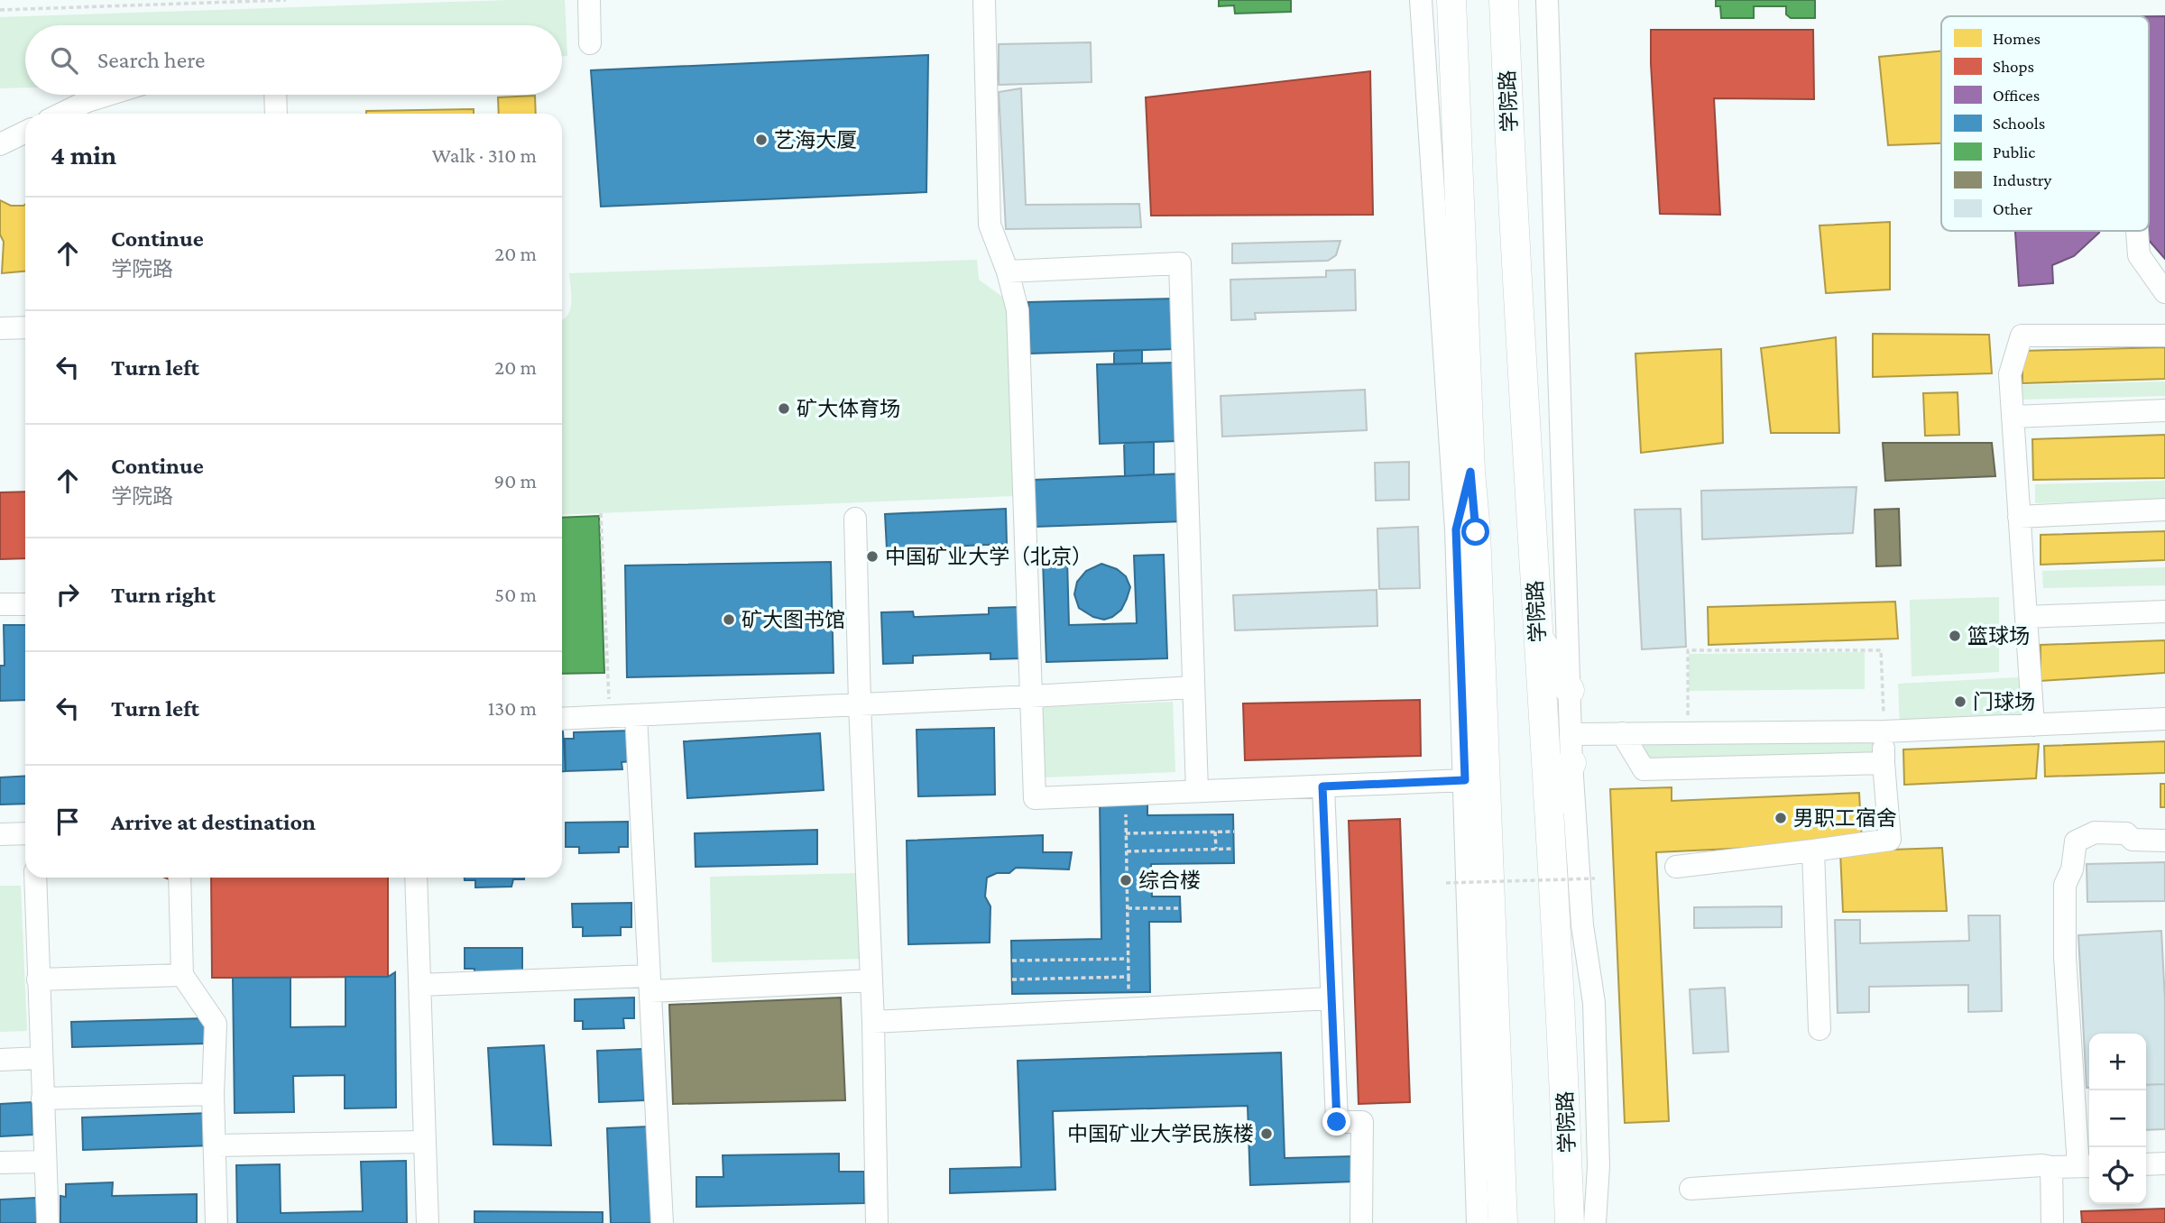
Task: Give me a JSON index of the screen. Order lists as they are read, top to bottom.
{
  "streets": {
    "main road": ["学院路"]
  },
  "places": [
    "艺海大厦",
    "矿大体育场",
    "中国矿业大学（北京）",
    "矿大图书馆",
    "篮球场",
    "门球场",
    "男职工宿舍",
    "综合楼",
    "中国矿业大学民族楼"
  ],
  "legend": [
    "Homes",
    "Shops",
    "Offices",
    "Schools",
    "Public",
    "Industry",
    "Other"
  ],
  "page": {
    "search": "Search here",
    "heading": ["4 min", "Walk · 310 m"],
    "list": [
      ["Continue", "学院路", "20 m"],
      ["Turn left", "20 m"],
      ["Continue", "学院路", "90 m"],
      ["Turn right", "50 m"],
      ["Turn left", "130 m"],
      "Arrive at destination"
    ],
    "map_buttons": ["+", "−"]
  }
}
